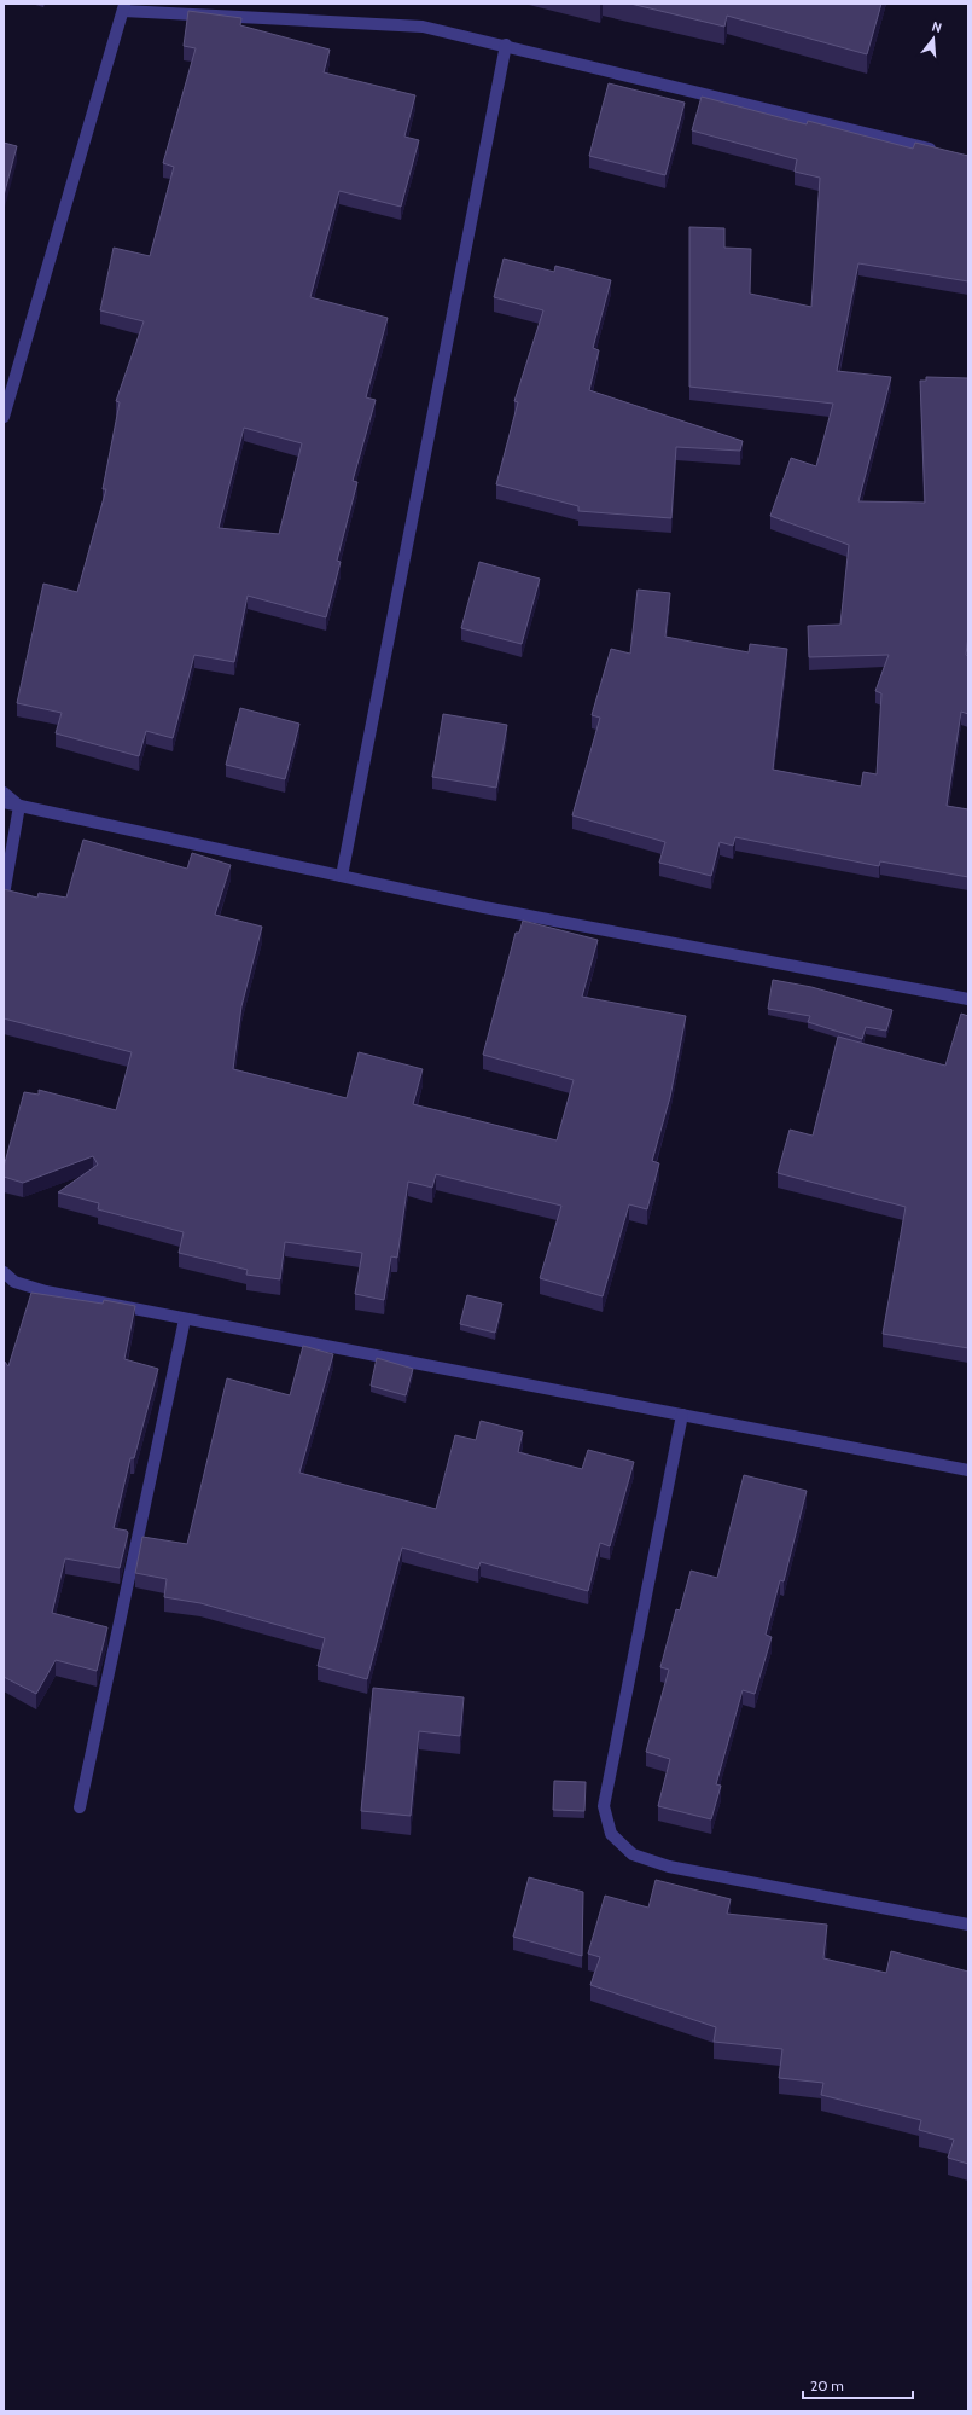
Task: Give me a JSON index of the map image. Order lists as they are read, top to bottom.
{
  "scale_bar": "20 m",
  "north": "top"
}
